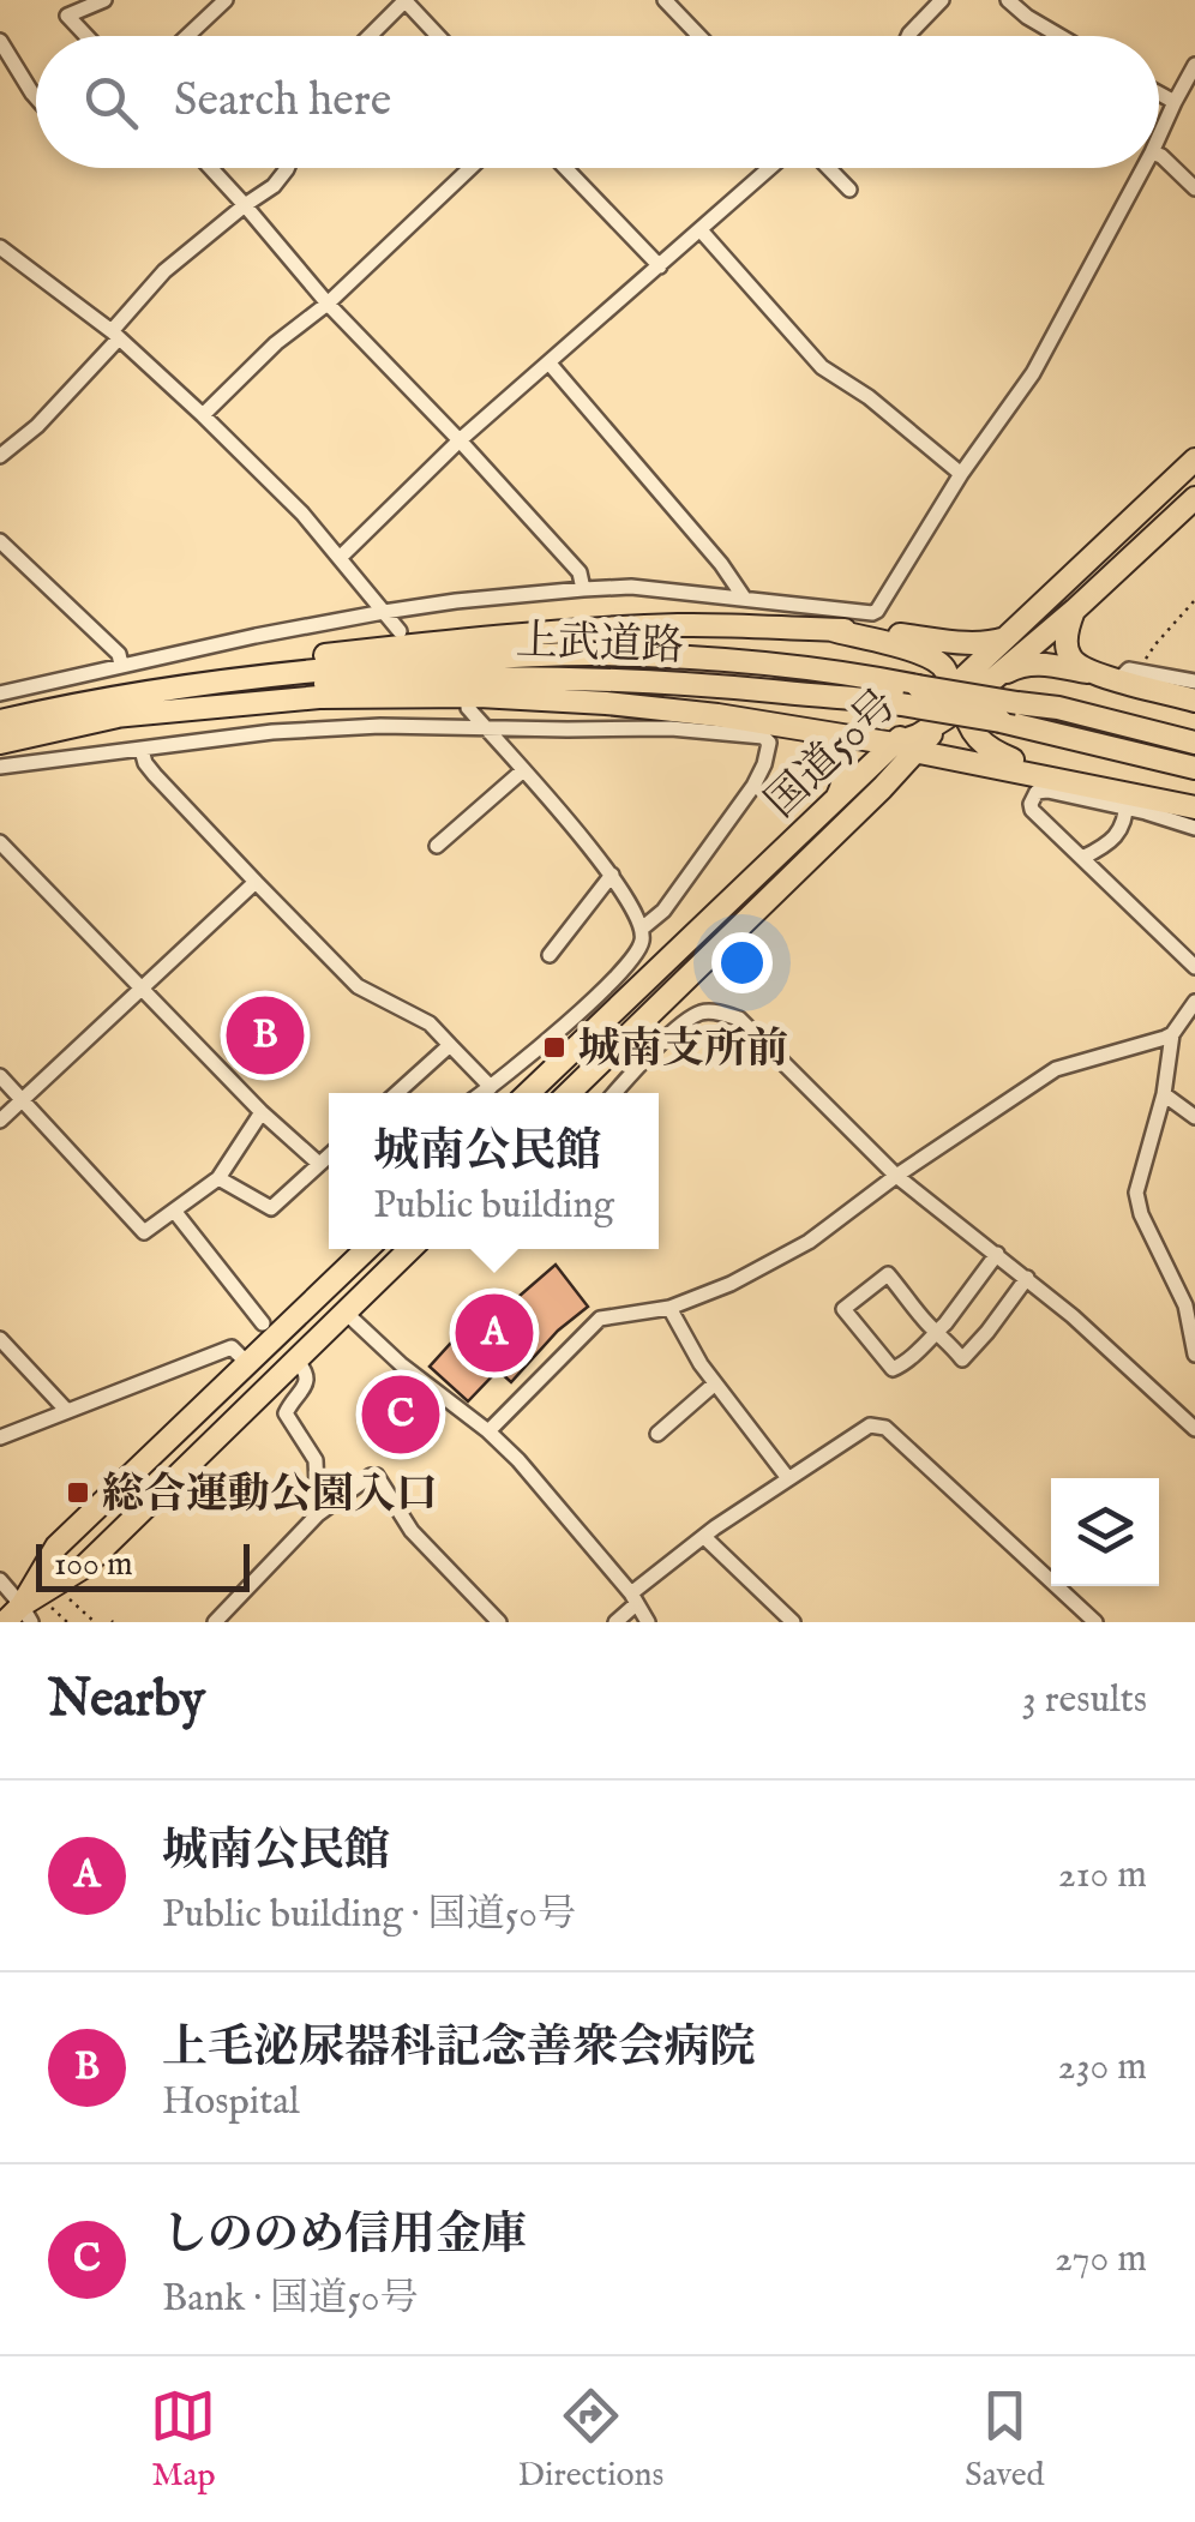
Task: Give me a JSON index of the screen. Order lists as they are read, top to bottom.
{
  "streets": {
    "highway": ["上武道路", "国道50号"]
  },
  "places": {
    "transit": ["城南支所前", "総合運動公園入口"]
  },
  "scale_bar": "100 m",
  "page": {
    "search": "Search here",
    "pins": ["B", "A", "C"],
    "popup": ["城南公民館", "Public building"],
    "scale": "100 m",
    "heading": ["Nearby", "3 results"],
    "list": [
      {
        "mark": "A",
        "name": "城南公民館",
        "note": "Public building · 国道50号",
        "value": "210 m"
      },
      {
        "mark": "B",
        "name": "上毛泌尿器科記念善衆会病院",
        "note": "Hospital",
        "value": "230 m"
      },
      {
        "mark": "C",
        "name": "しののめ信用金庫",
        "note": "Bank · 国道50号",
        "value": "270 m"
      }
    ],
    "nav": ["Map", "Directions", "Saved"]
  }
}
